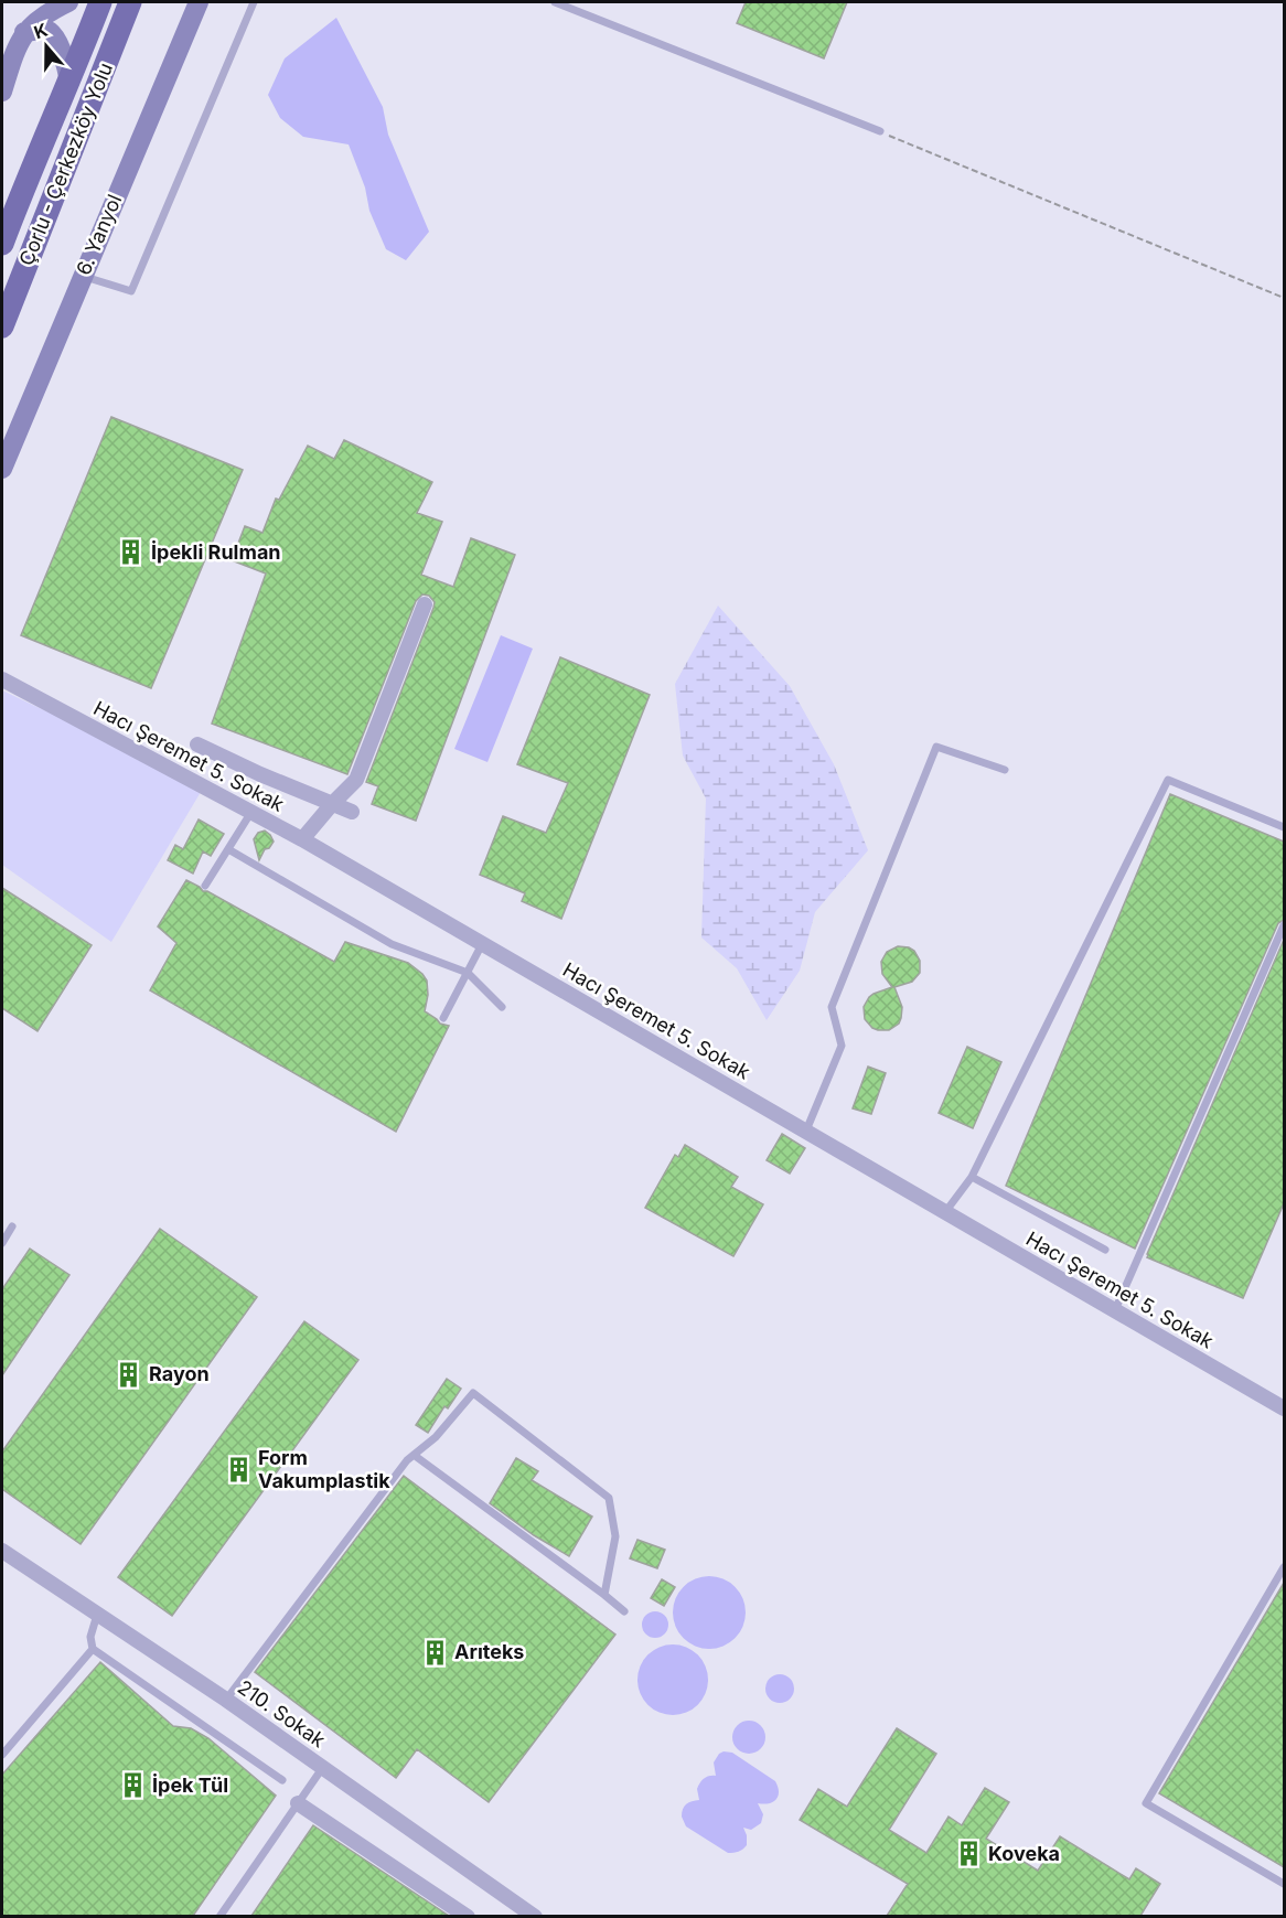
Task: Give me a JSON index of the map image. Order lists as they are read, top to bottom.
{
  "streets": {
    "main road": ["Çorlu - Çerkezköy Yolu", "6. Yanyol"],
    "street": ["Hacı Şeremet 5. Sokak", "210. Sokak"]
  },
  "places": {
    "building": [
      "İpekli Rulman",
      "Rayon",
      "Form Vakumplastik",
      "Arıteks",
      "İpek Tül",
      "Koveka"
    ]
  },
  "north": "top"
}
